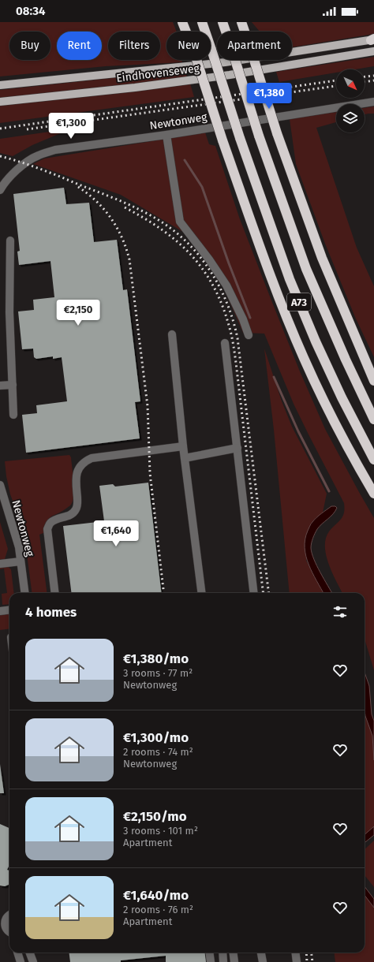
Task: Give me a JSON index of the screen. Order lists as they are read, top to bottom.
{
  "streets": {
    "highway": ["A73"],
    "main road": ["Eindhovenseweg"],
    "street": ["Newtonweg"]
  },
  "north": "bottom right",
  "page": {
    "status": "08:34",
    "chip": [
      "Buy",
      "Rent",
      "Filters",
      "New",
      "Apartment"
    ],
    "price": [
      "€1,380",
      "€1,300",
      "€2,150",
      "€1,640"
    ],
    "heading": "4 homes",
    "list": [
      {
        "name": "€1,380/mo",
        "note": "3 rooms · 77 m² · Newtonweg"
      },
      {
        "name": "€1,300/mo",
        "note": "2 rooms · 74 m² · Newtonweg"
      },
      {
        "name": "€2,150/mo",
        "note": "3 rooms · 101 m² · Apartment"
      },
      {
        "name": "€1,640/mo",
        "note": "2 rooms · 76 m² · Apartment"
      }
    ]
  }
}
